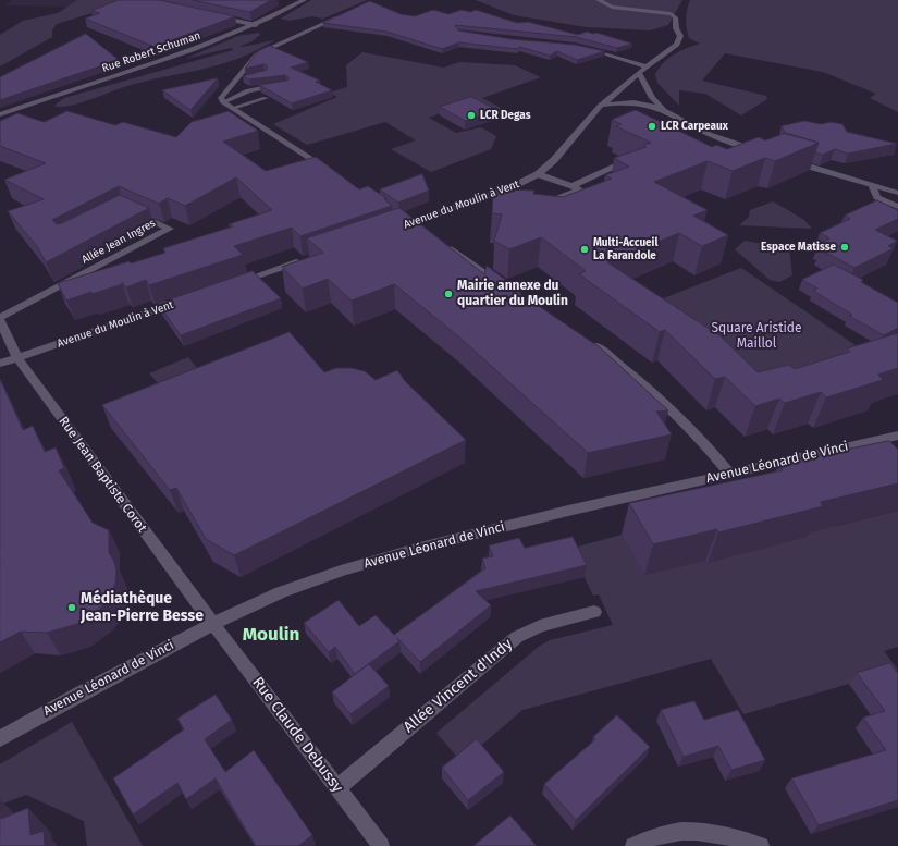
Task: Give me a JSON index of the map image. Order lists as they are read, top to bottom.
{
  "streets": {
    "street": [
      "Rue Robert Schuman",
      "Avenue du Moulin à Vent",
      "Allée Jean Ingres",
      "Avenue Léonard de Vinci",
      "Rue Jean Baptiste Corot",
      "Allée Vincent d'Indy",
      "Rue Claude Debussy"
    ]
  },
  "crossings": [
    ["Avenue du Moulin à Vent", "Rue Jean Baptiste Corot"],
    ["Allée Jean Ingres", "Rue Jean Baptiste Corot"],
    ["Avenue Léonard de Vinci", "Rue Jean Baptiste Corot"],
    ["Avenue Léonard de Vinci", "Rue Claude Debussy"],
    ["Rue Jean Baptiste Corot", "Rue Claude Debussy"],
    ["Allée Vincent d'Indy", "Rue Claude Debussy"]
  ],
  "districts": ["Moulin"],
  "parks": ["Square Aristide Maillol"],
  "places": [
    "LCR Degas",
    "LCR Carpeaux",
    "Espace Matisse",
    "Multi-Accueil La Farandole",
    "Mairie annexe du quartier du Moulin",
    "Médiathèque Jean-Pierre Besse"
  ]
}
